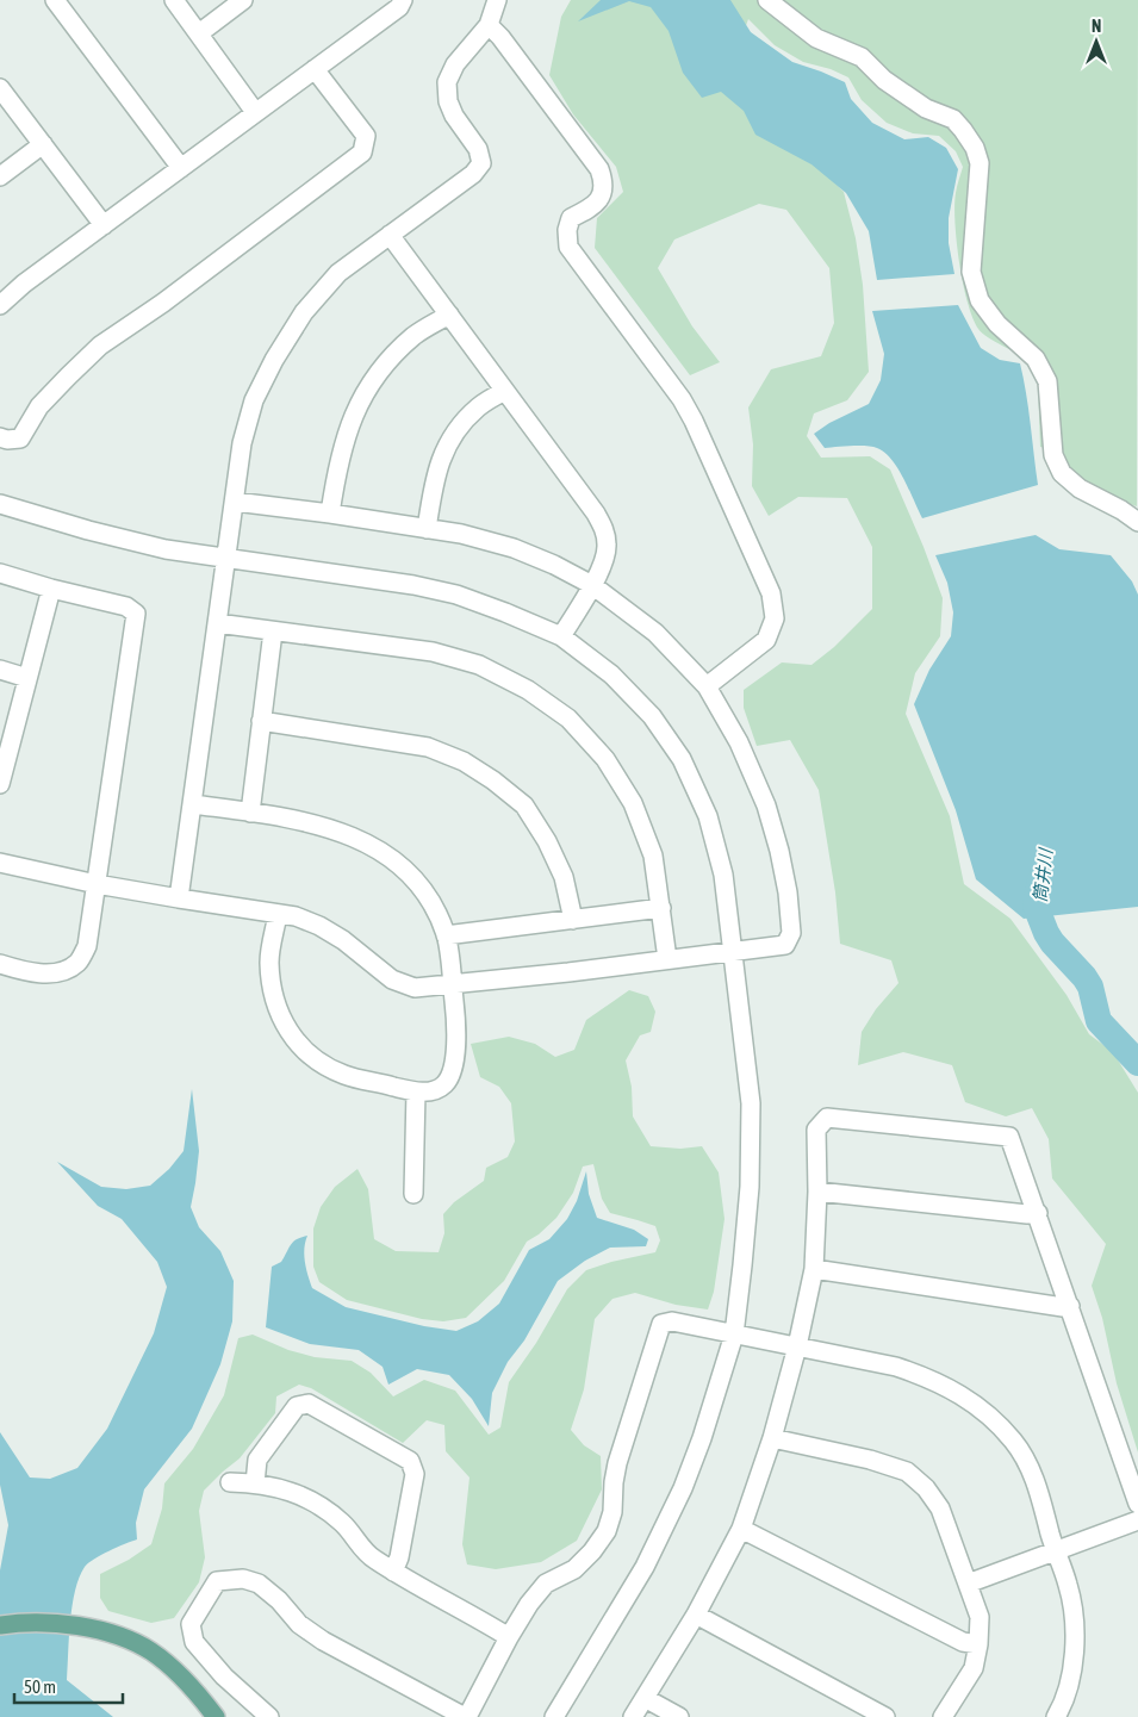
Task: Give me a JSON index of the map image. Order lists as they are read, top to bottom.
{
  "water": ["筒井川"],
  "scale_bar": "50 m",
  "north": "top"
}
